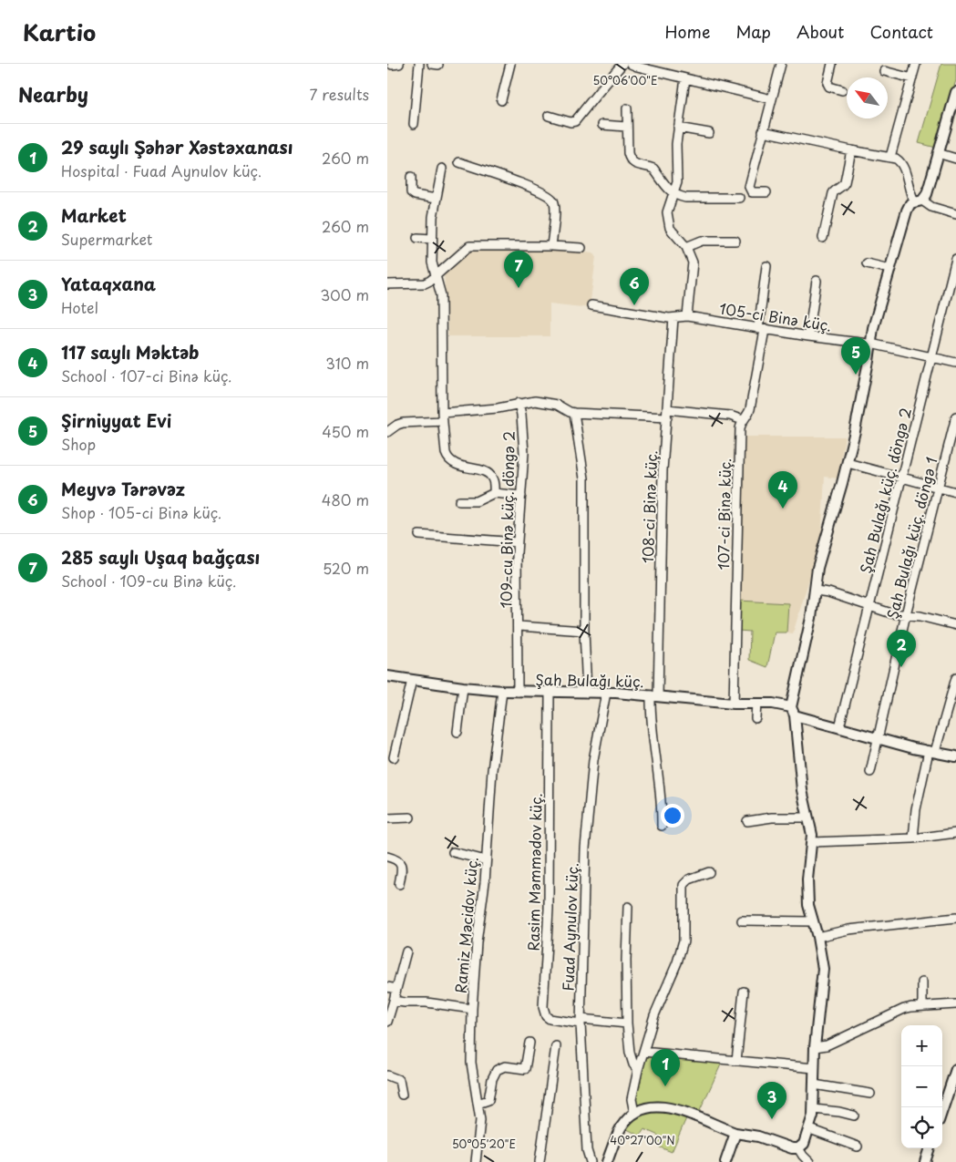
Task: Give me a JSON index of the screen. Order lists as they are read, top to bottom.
{
  "streets": {
    "street": [
      "105-ci Binə küç.",
      "Şah Bulağı küç. döngə 2",
      "108-ci Binə küç.",
      "107-ci Binə küç.",
      "109-cu Binə küç. döngə 2",
      "Şah Bulağı küç. döngə 1",
      "Şah Bulağı küç.",
      "Rasim Məmmədov küç.",
      "Ramiz Məcidov küç.",
      "Fuad Aynulov küç."
    ]
  },
  "crossings": [
    ["105-ci Binə küç.", "Şah Bulağı küç. döngə 2"],
    ["105-ci Binə küç.", "108-ci Binə küç."],
    ["105-ci Binə küç.", "107-ci Binə küç."],
    ["Şah Bulağı küç. döngə 2", "Şah Bulağı küç."],
    ["108-ci Binə küç.", "Şah Bulağı küç."],
    ["107-ci Binə küç.", "Şah Bulağı küç."],
    ["109-cu Binə küç. döngə 2", "Şah Bulağı küç."],
    ["Şah Bulağı küç. döngə 1", "Şah Bulağı küç."],
    ["Şah Bulağı küç.", "Rasim Məmmədov küç."],
    ["Şah Bulağı küç.", "Ramiz Məcidov küç."],
    ["Şah Bulağı küç.", "Fuad Aynulov küç."],
    ["Rasim Məmmədov küç.", "Fuad Aynulov küç."]
  ],
  "north": "top left",
  "page": {
    "header": "Kartio",
    "nav": [
      "Home",
      "Map",
      "About",
      "Contact"
    ],
    "heading": ["Nearby", "7 results"],
    "list": [
      {
        "mark": "1",
        "name": "29 saylı Şəhər Xəstəxanası",
        "note": "Hospital · Fuad Aynulov küç.",
        "value": "260 m"
      },
      {
        "mark": "2",
        "name": "Market",
        "note": "Supermarket",
        "value": "260 m"
      },
      {
        "mark": "3",
        "name": "Yataqxana",
        "note": "Hotel",
        "value": "300 m"
      },
      {
        "mark": "4",
        "name": "117 saylı Məktəb",
        "note": "School · 107-ci Binə küç.",
        "value": "310 m"
      },
      {
        "mark": "5",
        "name": "Şirniyyat Evi",
        "note": "Shop",
        "value": "450 m"
      },
      {
        "mark": "6",
        "name": "Meyvə Tərəvəz",
        "note": "Shop · 105-ci Binə küç.",
        "value": "480 m"
      },
      {
        "mark": "7",
        "name": "285 saylı Uşaq bağçası",
        "note": "School · 109-cu Binə küç.",
        "value": "520 m"
      }
    ],
    "pins": [
      "7",
      "6",
      "5",
      "4",
      "2",
      "1",
      "3"
    ],
    "map_buttons": ["+", "−"]
  },
  "coordinates": ["50°06'00\"E", "40°27'00\"N", "50°05'20\"E"]
}
